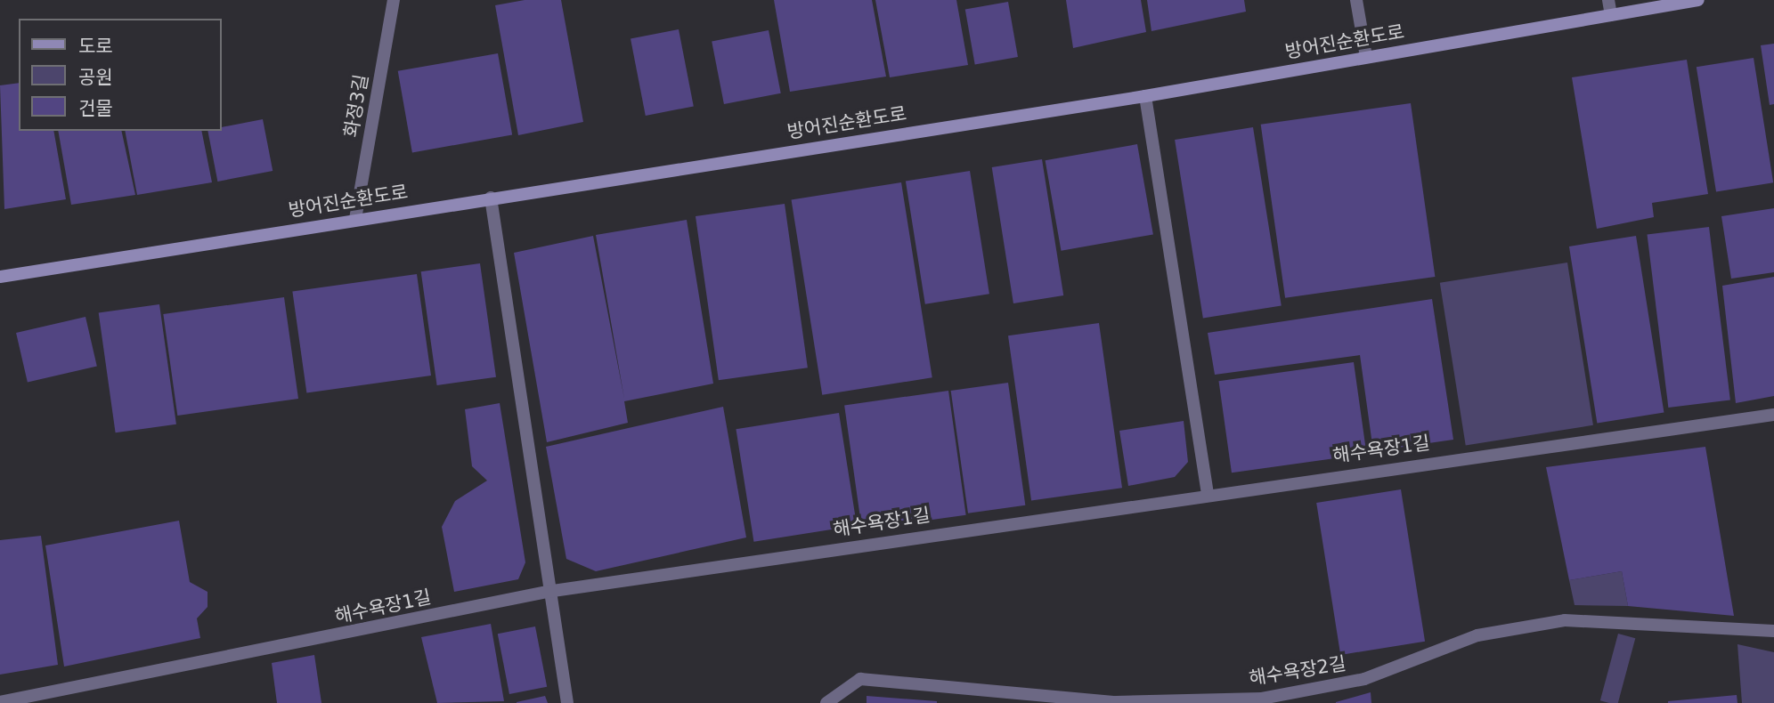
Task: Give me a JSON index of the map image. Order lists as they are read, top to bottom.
{
  "streets": {
    "main road": ["방어진순환도로"],
    "street": ["화정3길", "해수욕장1길", "해수욕장2길"]
  },
  "crossings": [
    ["방어진순환도로", "화정3길"]
  ],
  "legend": ["도로", "공원", "건물"]
}
